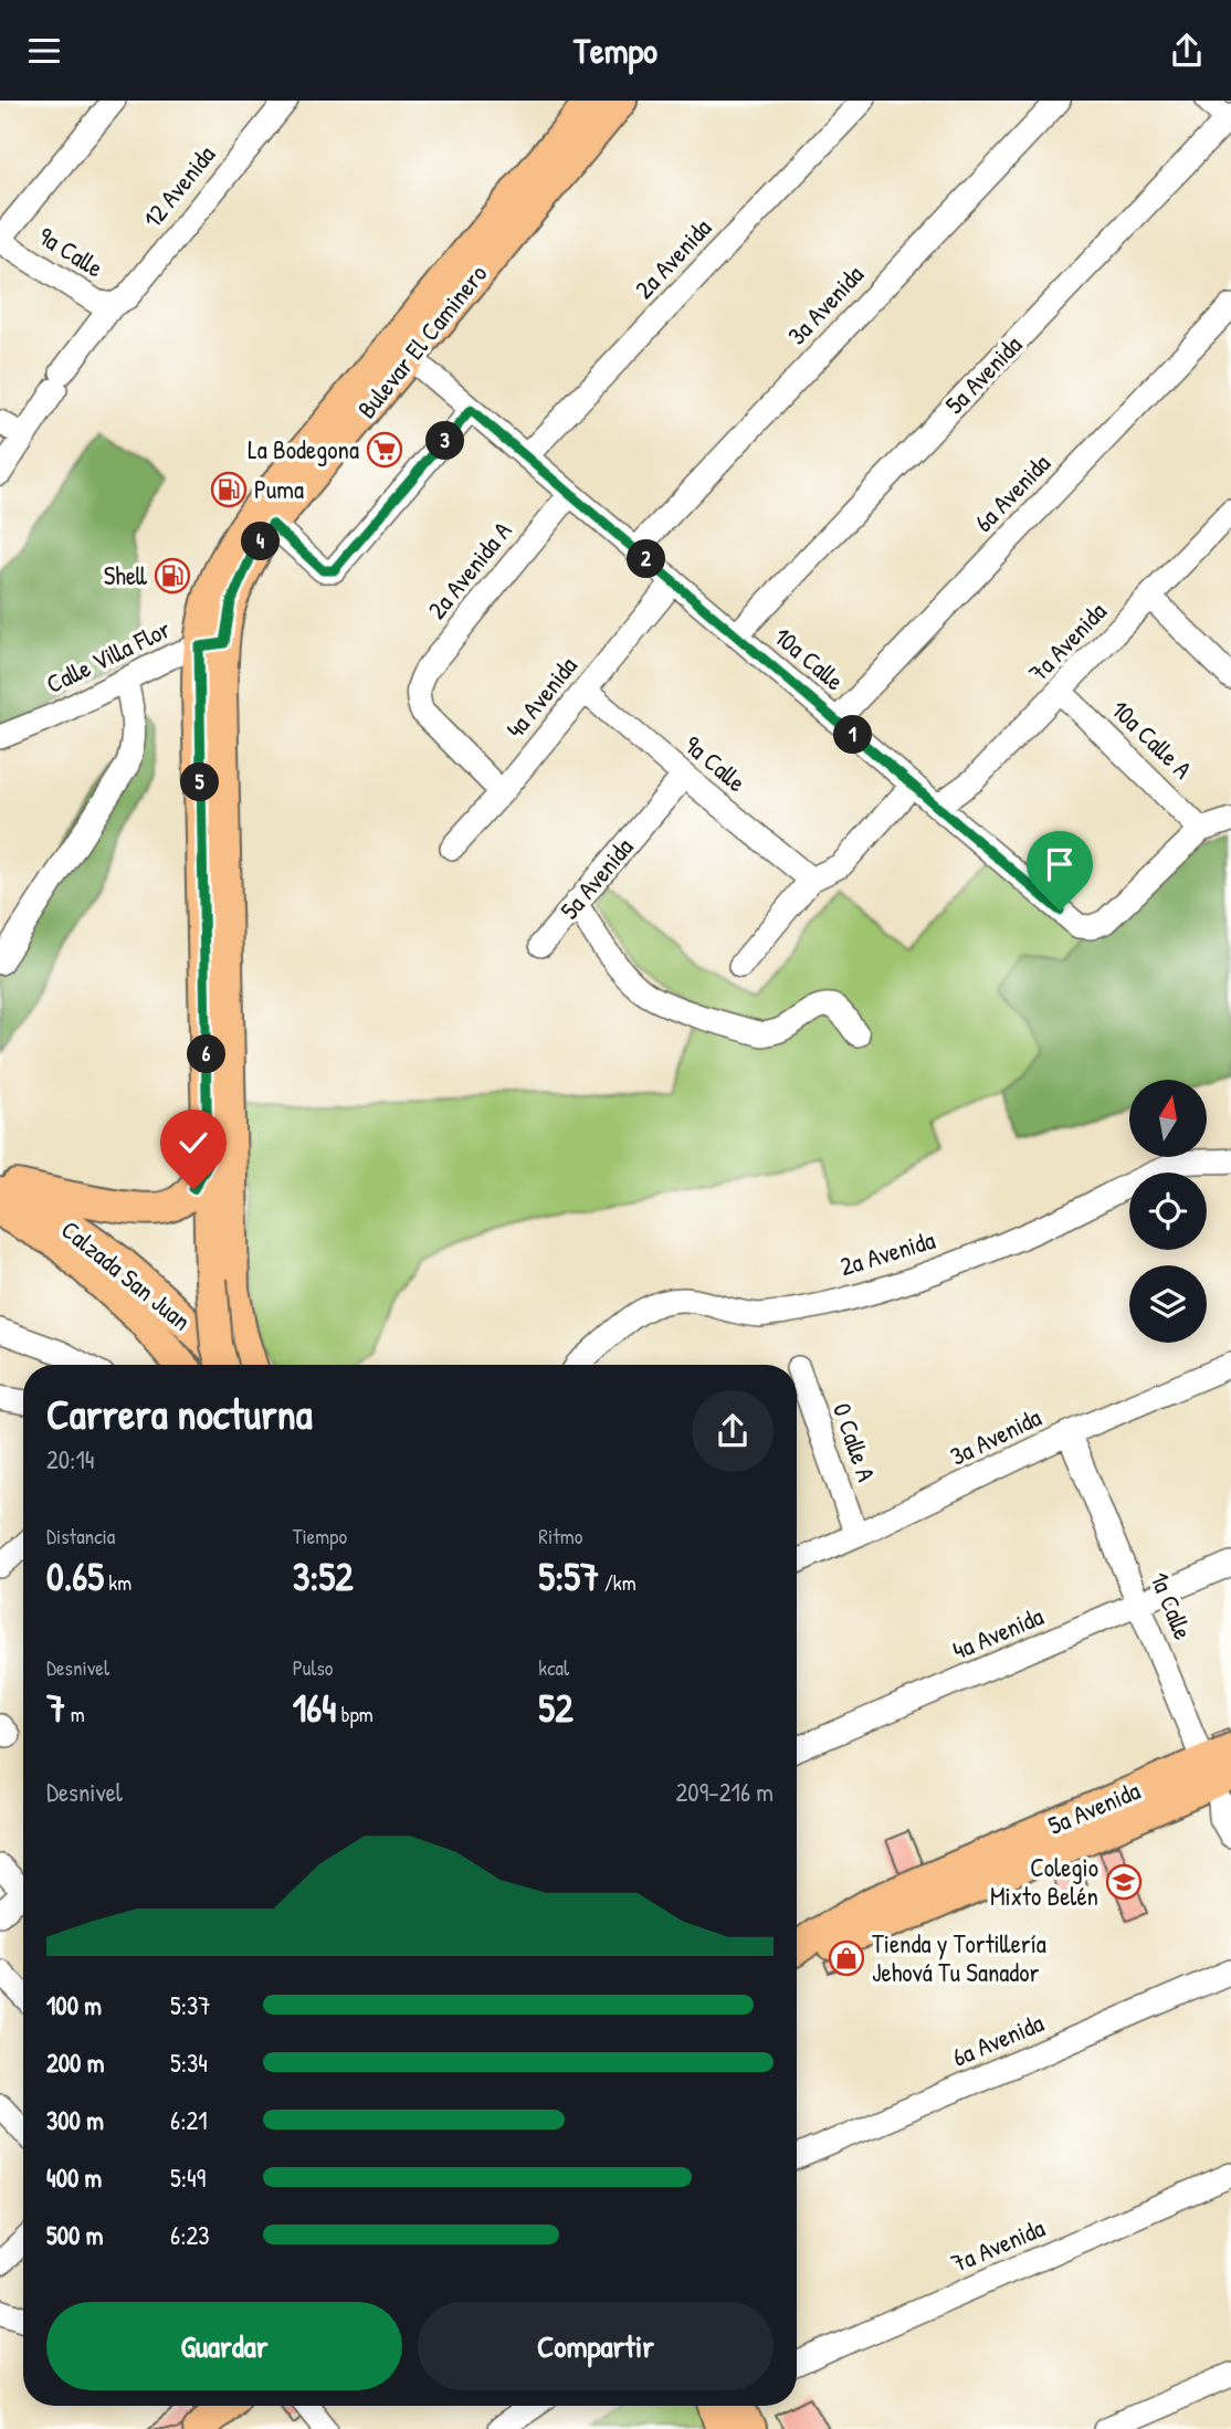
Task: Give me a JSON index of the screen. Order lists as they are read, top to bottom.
{
  "streets": {
    "main road": ["Bulevar El Caminero", "5a Avenida", "Calzada San Juan"],
    "street": [
      "12 Avenida",
      "9a Calle",
      "2a Avenida",
      "3a Avenida",
      "6a Avenida",
      "2a Avenida A",
      "7a Avenida",
      "Calle Villa Flor",
      "10a Calle",
      "4a Avenida",
      "10a Calle A",
      "0 Calle A",
      "1a Calle"
    ]
  },
  "crossings": [
    ["12 Avenida", "9a Calle"],
    ["9a Calle", "5a Avenida"],
    ["9a Calle", "4a Avenida"],
    ["2a Avenida", "10a Calle"],
    ["3a Avenida", "10a Calle"],
    ["3a Avenida", "0 Calle A"],
    ["3a Avenida", "1a Calle"],
    ["Bulevar El Caminero", "Calle Villa Flor"],
    ["5a Avenida", "10a Calle"],
    ["5a Avenida", "1a Calle"],
    ["6a Avenida", "10a Calle"],
    ["2a Avenida A", "10a Calle"],
    ["2a Avenida A", "4a Avenida"],
    ["7a Avenida", "10a Calle"],
    ["7a Avenida", "10a Calle A"],
    ["10a Calle", "4a Avenida"],
    ["10a Calle", "10a Calle A"],
    ["4a Avenida", "1a Calle"]
  ],
  "places": {
    "supermarket": ["La Bodegona"],
    "fuel station": ["Puma", "Shell"],
    "school or university": ["Colegio Mixto Belén"],
    "shop": ["Tienda y Tortillería Jehová Tu Sanador"]
  },
  "north": "top",
  "page": {
    "header": "Tempo",
    "pins": [
      "3",
      "4",
      "2",
      "1",
      "5",
      "6"
    ],
    "heading": ["Carrera nocturna", "20:14"],
    "stats": [
      ["Distancia", "0.65 km"],
      ["Tiempo", "3:52"],
      ["Ritmo", "5:57 /km"],
      ["Desnivel", "7 m"],
      ["Pulso", "164 bpm"],
      ["kcal", "52"]
    ],
    "chart": ["Desnivel", "209–216 m"],
    "list": [
      {
        "name": "100 m",
        "note": "5:37"
      },
      {
        "name": "200 m",
        "note": "5:34"
      },
      {
        "name": "300 m",
        "note": "6:21"
      },
      {
        "name": "400 m",
        "note": "5:49"
      },
      {
        "name": "500 m",
        "note": "6:23"
      }
    ],
    "buttons": ["Guardar", "Compartir"]
  }
}
